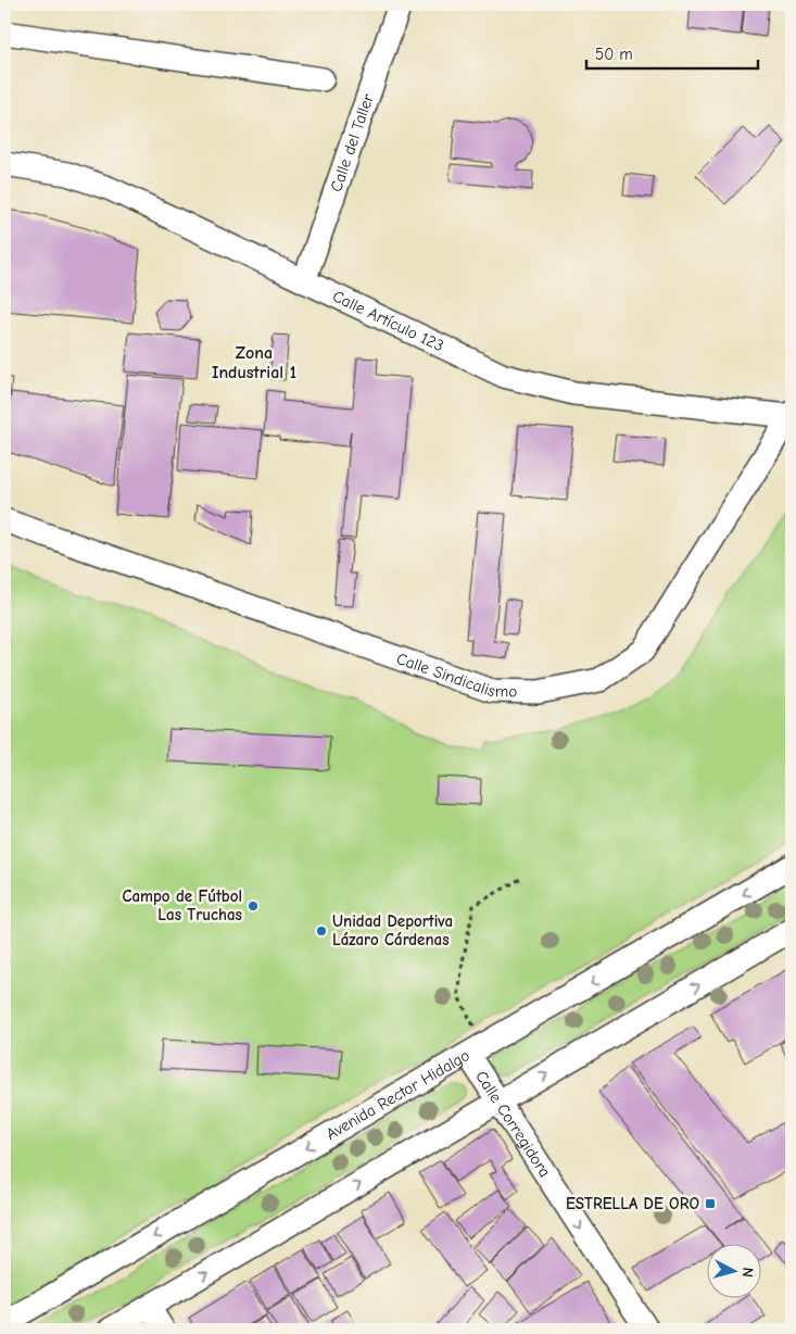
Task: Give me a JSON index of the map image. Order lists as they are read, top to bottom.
{
  "streets": {
    "street": [
      "Calle del Taller",
      "Calle Artículo 123",
      "Calle Sindicalismo",
      "Avenida Rector Hidalgo",
      "Calle Corregidora"
    ]
  },
  "crossings": [
    ["Calle del Taller", "Calle Artículo 123"],
    ["Calle Artículo 123", "Calle Sindicalismo"],
    ["Avenida Rector Hidalgo", "Calle Corregidora"]
  ],
  "one_way": ["Calle Corregidora"],
  "districts": ["Zona Industrial 1"],
  "places": {
    "other": ["Campo de Fútbol Las Truchas", "Unidad Deportiva Lázaro Cárdenas"],
    "transit": ["ESTRELLA DE ORO"]
  },
  "scale_bar": "50 m",
  "north": "right"
}
